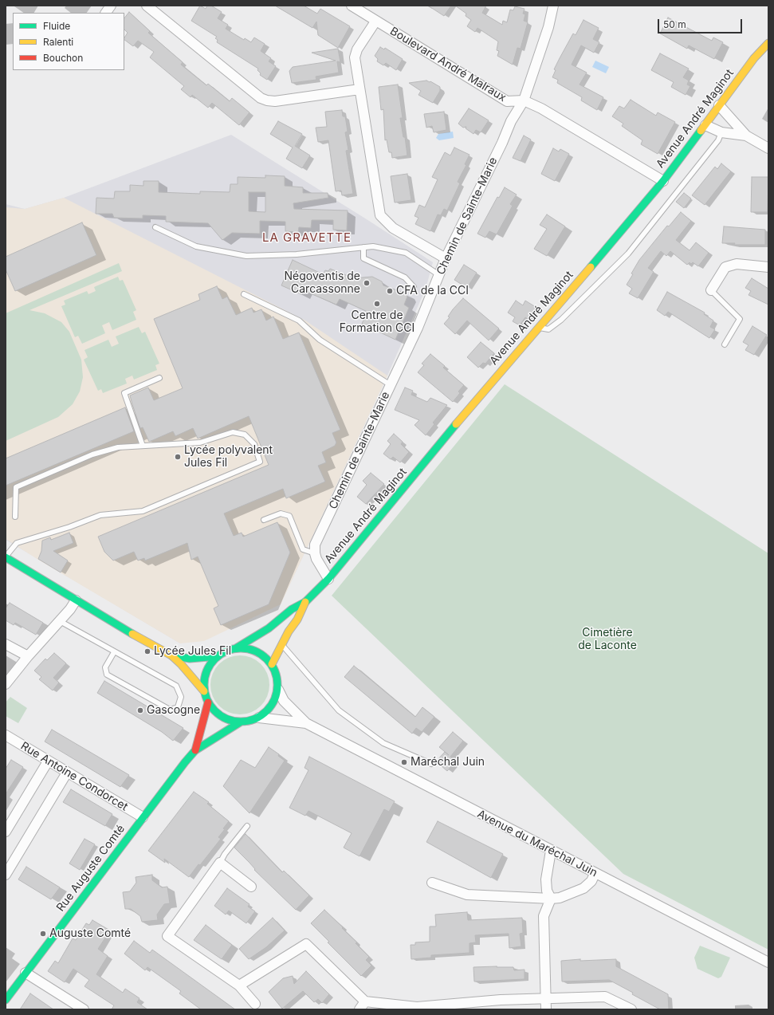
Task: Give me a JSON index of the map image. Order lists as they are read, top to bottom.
{
  "streets": {
    "street": [
      "Boulevard André Malraux",
      "Avenue André Maginot",
      "Chemin de Sainte-Marie",
      "Rue Antoine Condorcet",
      "Avenue du Maréchal Juin",
      "Rue Auguste Comté"
    ]
  },
  "crossings": [
    ["Boulevard André Malraux", "Avenue André Maginot"],
    ["Boulevard André Malraux", "Chemin de Sainte-Marie"],
    ["Avenue André Maginot", "Avenue du Maréchal Juin"],
    ["Avenue André Maginot", "Rue Auguste Comté"],
    ["Rue Antoine Condorcet", "Rue Auguste Comté"],
    ["Avenue du Maréchal Juin", "Rue Auguste Comté"]
  ],
  "districts": ["LA GRAVETTE"],
  "parks": ["Cimetière de Laconte"],
  "places": [
    "Négoventis de Carcassonne",
    "CFA de la CCI",
    "Centre de Formation CCI",
    "Lycée polyvalent Jules Fil",
    "Lycée Jules Fil",
    "Gascogne",
    "Maréchal Juin",
    "Auguste Comté"
  ],
  "legend": ["Fluide", "Ralenti", "Bouchon"],
  "scale_bar": "50 m"
}
